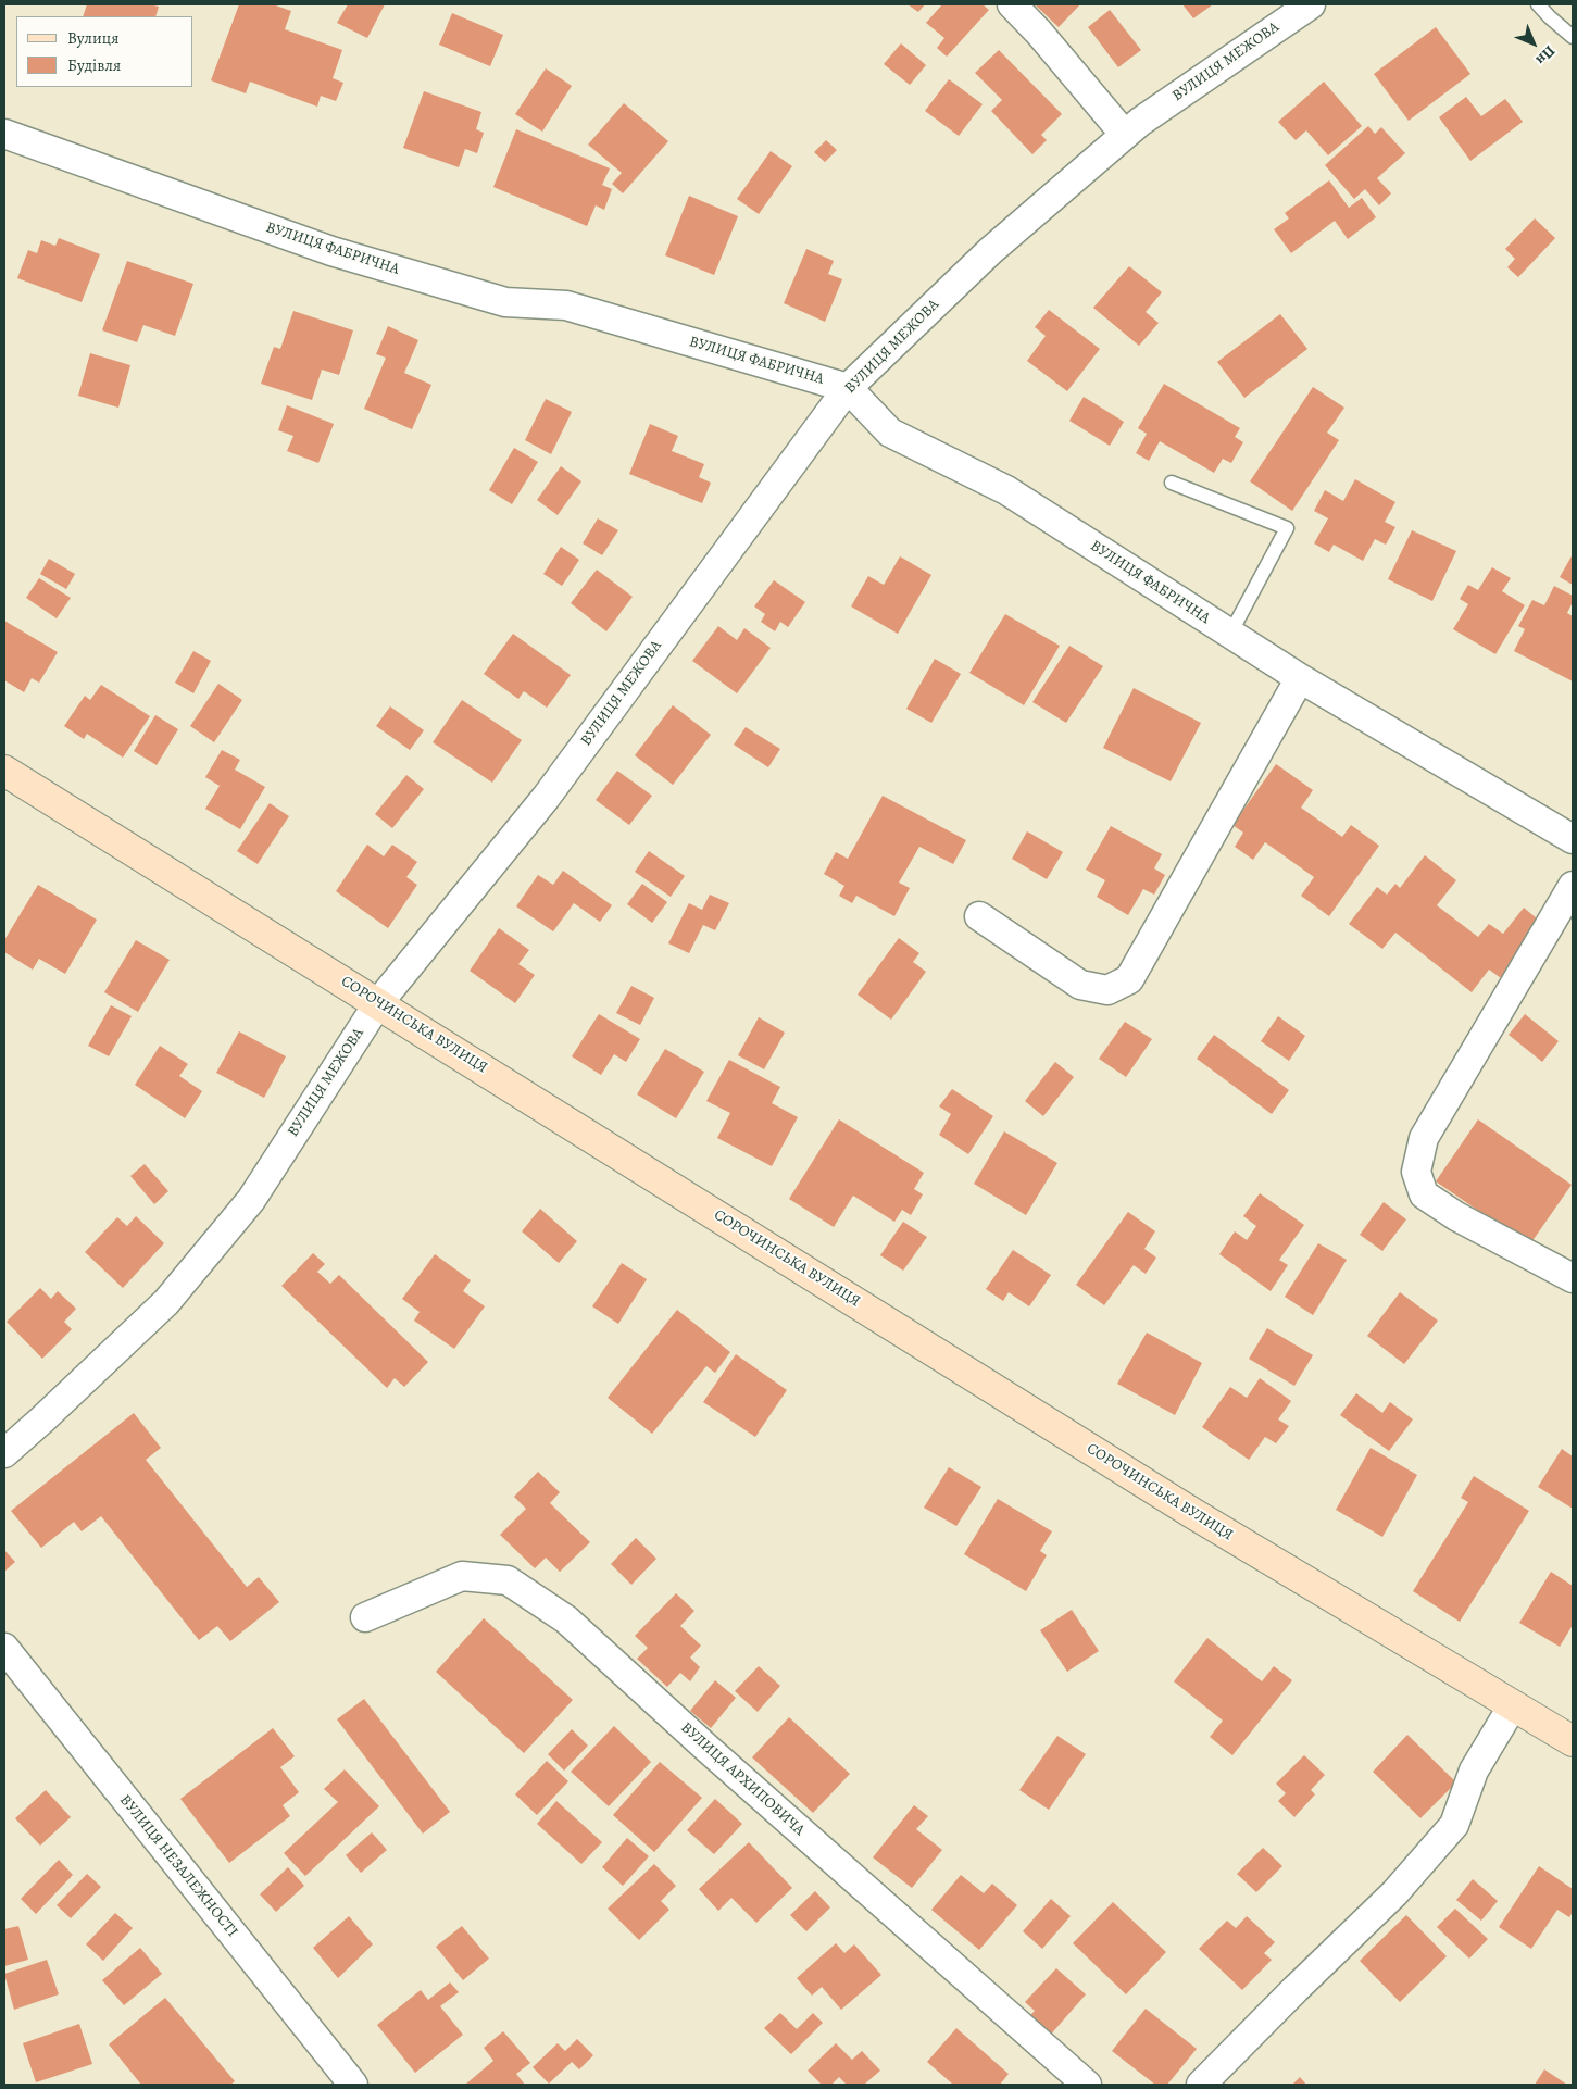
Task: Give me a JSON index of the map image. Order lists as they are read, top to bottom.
{
  "streets": {
    "main road": ["СОРОЧИНСЬКА ВУЛИЦЯ"],
    "street": [
      "ВУЛИЦЯ МЕЖОВА",
      "ВУЛИЦЯ ФАБРИЧНА",
      "ВУЛИЦЯ АРХИПОВИЧА",
      "ВУЛИЦЯ НЕЗАЛЕЖНОСТІ"
    ]
  },
  "crossings": [
    ["ВУЛИЦЯ МЕЖОВА", "ВУЛИЦЯ ФАБРИЧНА"],
    ["ВУЛИЦЯ МЕЖОВА", "СОРОЧИНСЬКА ВУЛИЦЯ"]
  ],
  "legend": ["Вулиця", "Будівля"],
  "north": "bottom right"
}
